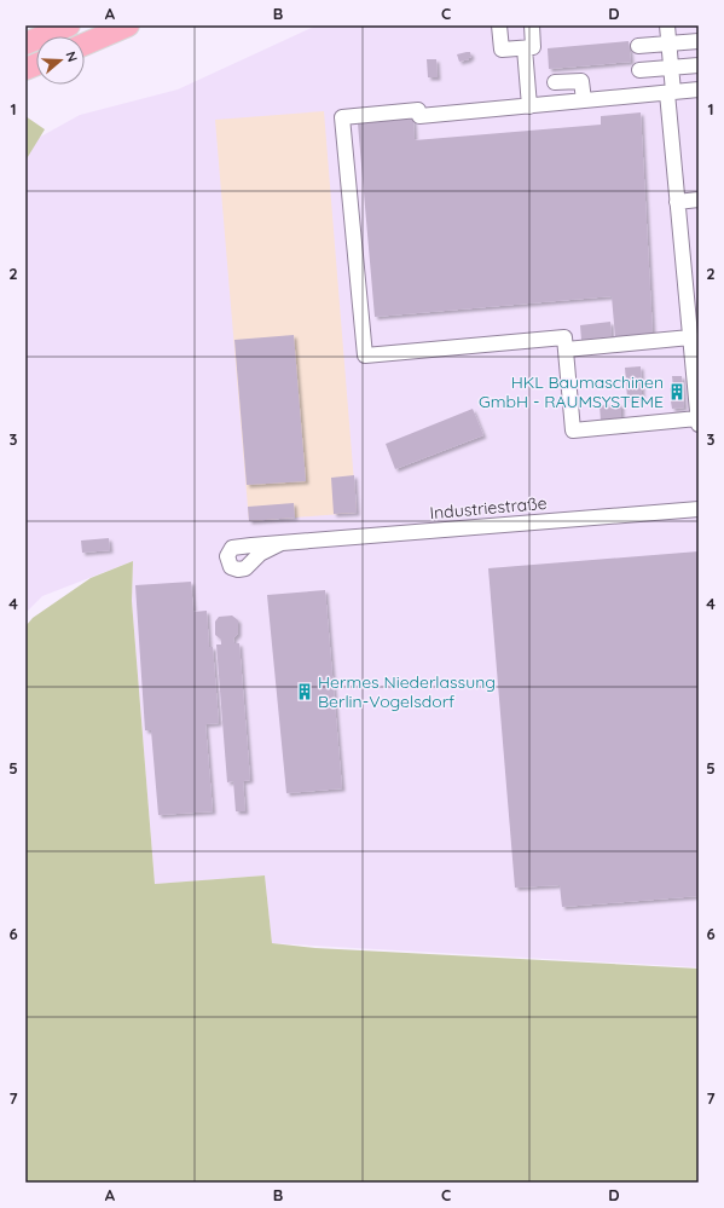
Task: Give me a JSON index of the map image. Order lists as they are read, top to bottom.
{
  "streets": {
    "street": ["Industriestraße"]
  },
  "places": {
    "building": ["HKL Baumaschinen GmbH - RAUMSYSTEME", "Hermes Niederlassung Berlin-Vogelsdorf"]
  },
  "north": "right",
  "grid": {
    "columns": [
      "A",
      "B",
      "C",
      "D"
    ],
    "rows": [
      "1",
      "2",
      "3",
      "4",
      "5",
      "6",
      "7"
    ]
  }
}
